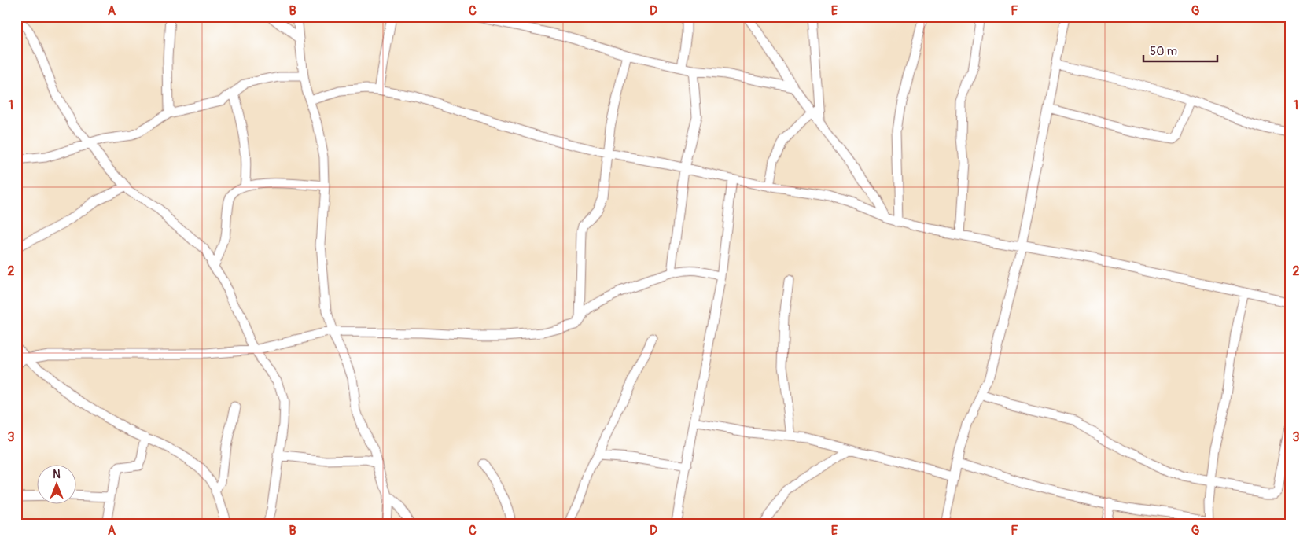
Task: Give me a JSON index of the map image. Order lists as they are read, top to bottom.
{
  "scale_bar": "50 m",
  "north": "top",
  "grid": {
    "columns": [
      "A",
      "B",
      "C",
      "D",
      "E",
      "F",
      "G"
    ],
    "rows": ["1", "2", "3"]
  }
}
